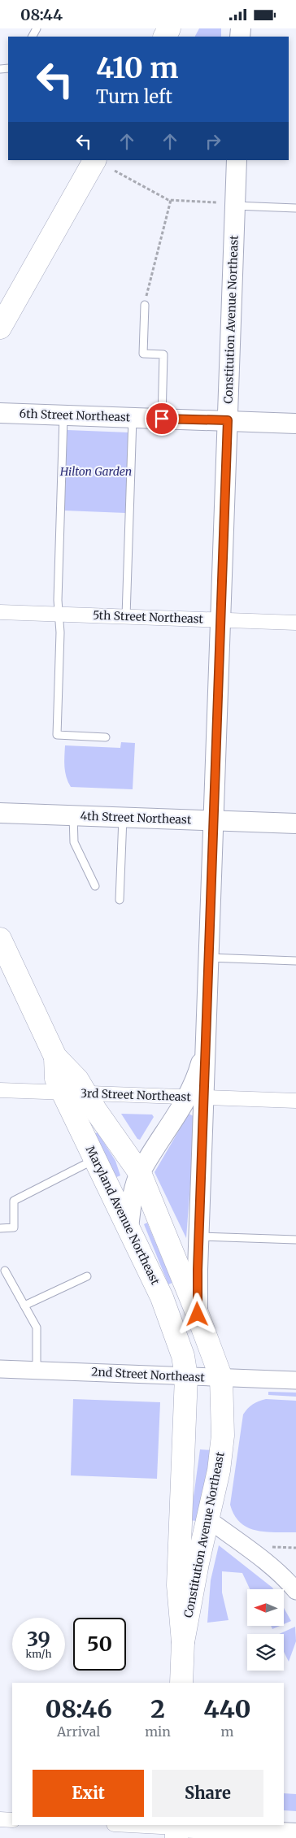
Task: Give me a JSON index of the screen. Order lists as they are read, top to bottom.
{
  "streets": {
    "main road": [
      "Constitution Avenue Northeast",
      "6th Street Northeast",
      "4th Street Northeast",
      "Maryland Avenue Northeast"
    ],
    "street": ["5th Street Northeast", "3rd Street Northeast", "2nd Street Northeast"]
  },
  "crossings": [
    ["Constitution Avenue Northeast", "6th Street Northeast"],
    ["Constitution Avenue Northeast", "5th Street Northeast"],
    ["Constitution Avenue Northeast", "4th Street Northeast"],
    ["Constitution Avenue Northeast", "3rd Street Northeast"],
    ["Constitution Avenue Northeast", "Maryland Avenue Northeast"],
    ["Constitution Avenue Northeast", "2nd Street Northeast"],
    ["3rd Street Northeast", "Maryland Avenue Northeast"],
    ["Maryland Avenue Northeast", "2nd Street Northeast"]
  ],
  "parks": ["Hilton Garden"],
  "north": "left",
  "page": {
    "status": "08:44",
    "turn": ["410 m", "Turn left"],
    "speed": "39 km/h",
    "limit": "50",
    "eta": [
      "08:46",
      "Arrival",
      "2",
      "min",
      "440",
      "m"
    ],
    "buttons": ["Exit", "Share"]
  }
}
